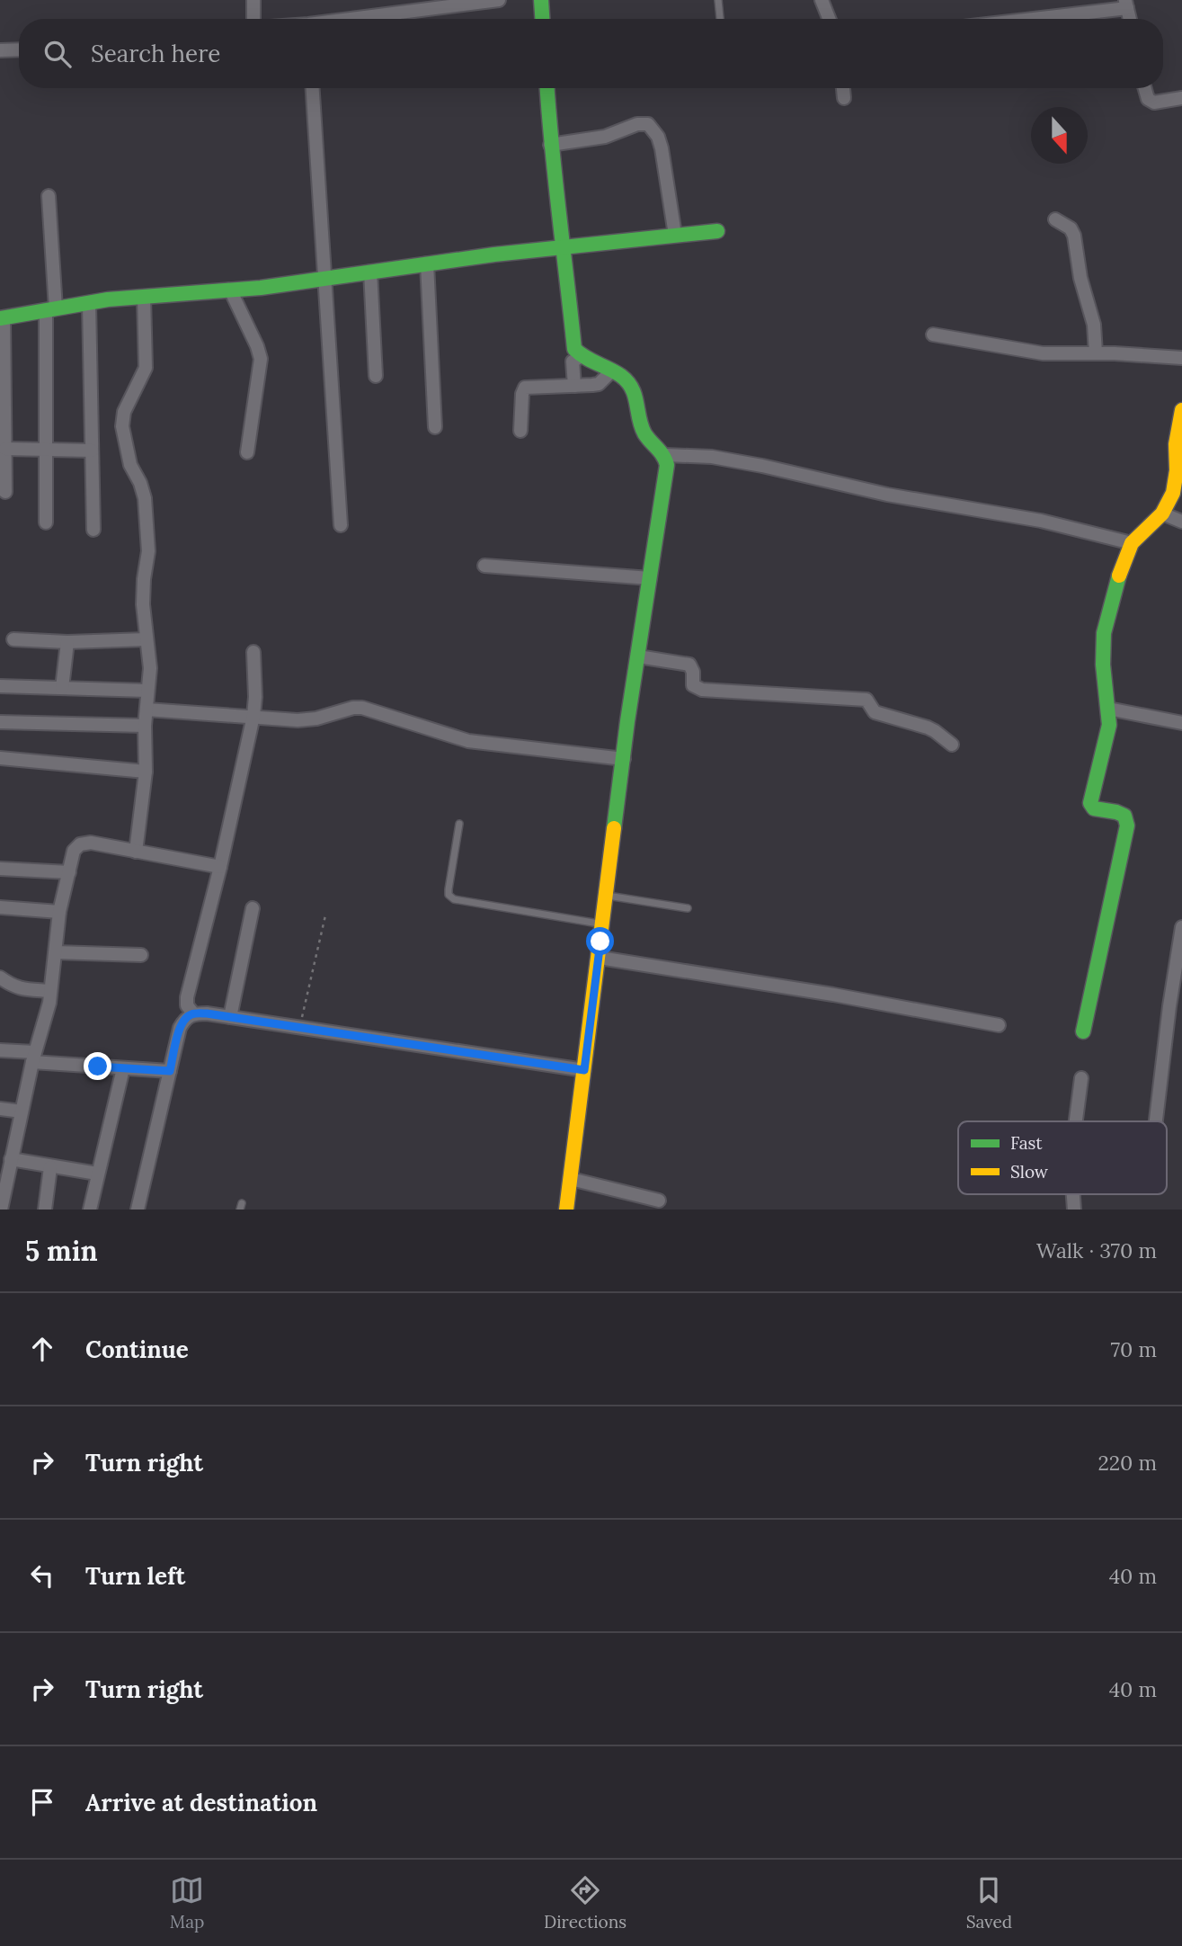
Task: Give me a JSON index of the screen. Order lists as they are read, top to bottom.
{
  "legend": ["Fast", "Slow"],
  "north": "bottom",
  "page": {
    "search": "Search here",
    "heading": ["5 min", "Walk · 370 m"],
    "list": [
      ["Continue", "70 m"],
      ["Turn right", "220 m"],
      ["Turn left", "40 m"],
      ["Turn right", "40 m"],
      "Arrive at destination"
    ],
    "nav": ["Map", "Directions", "Saved"]
  }
}
